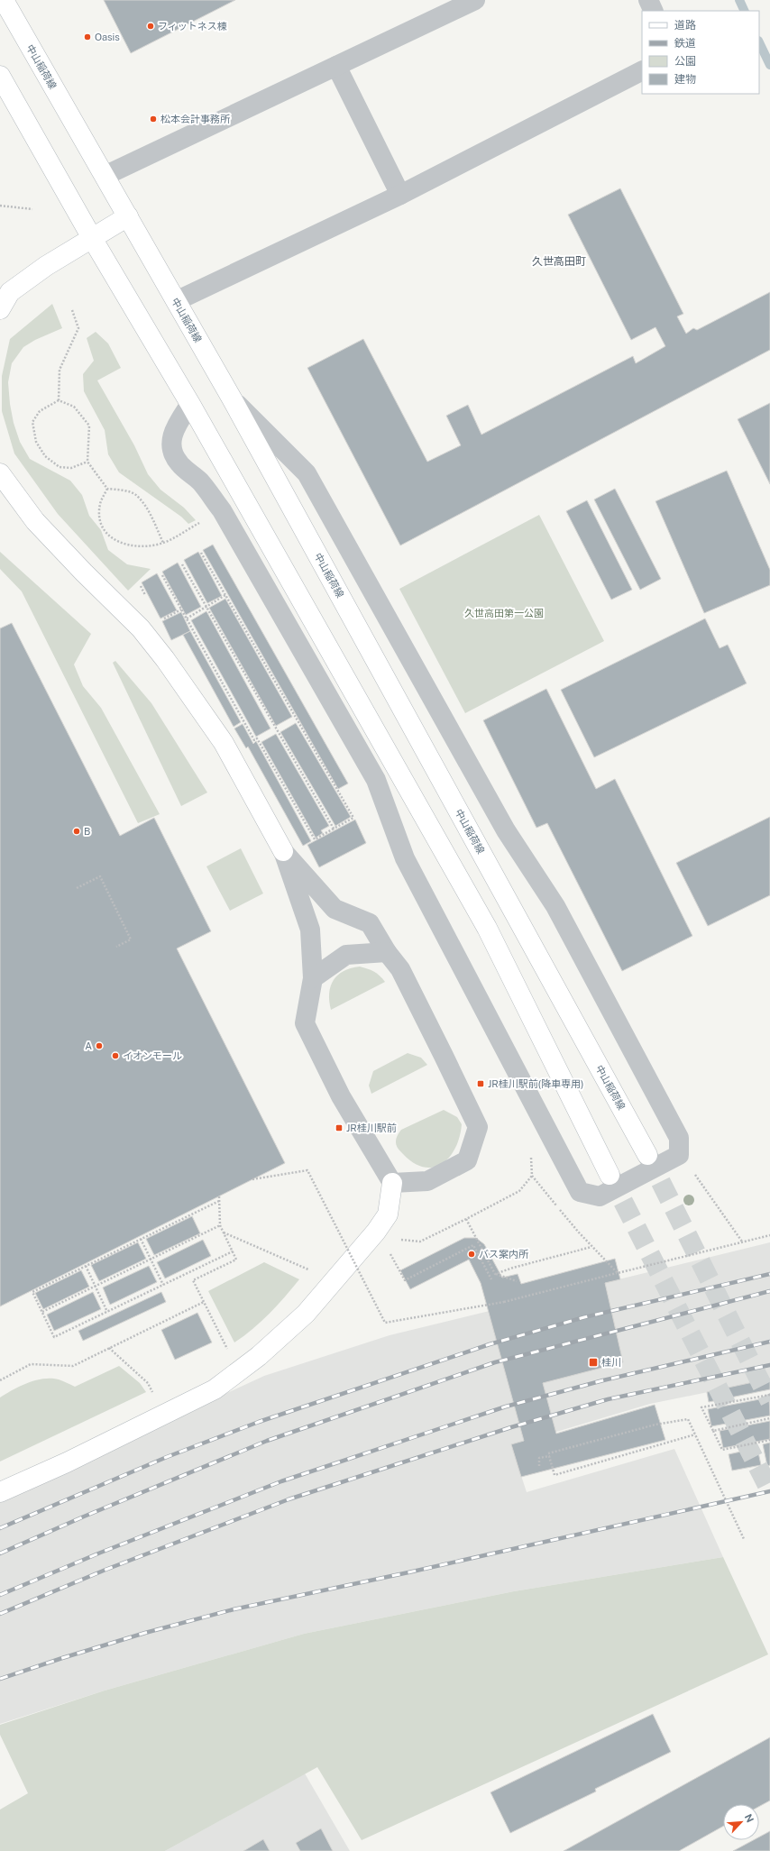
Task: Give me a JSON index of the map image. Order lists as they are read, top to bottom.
{
  "streets": {
    "main road": ["中山稲荷線"]
  },
  "districts": ["久世高田町"],
  "parks": ["久世高田第一公園"],
  "places": {
    "other": [
      "フィットネス棟",
      "Oasis",
      "松本会計事務所",
      "B",
      "A",
      "イオンモール",
      "バス案内所"
    ],
    "transit": ["JR桂川駅前(降車専用)", "JR桂川駅前", "桂川"]
  },
  "legend": [
    "道路",
    "鉄道",
    "公園",
    "建物"
  ],
  "north": "top right"
}
